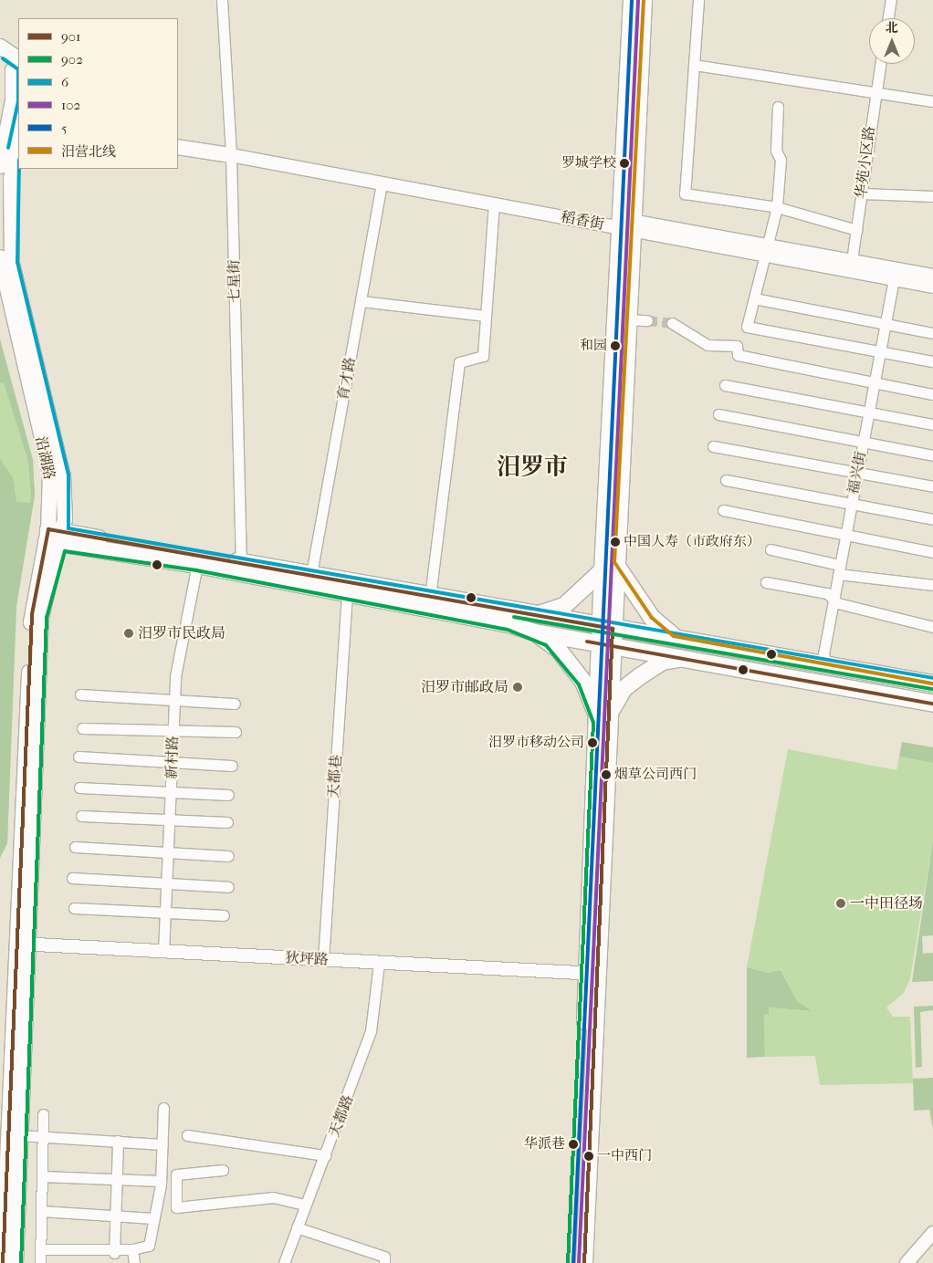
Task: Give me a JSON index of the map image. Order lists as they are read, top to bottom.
{
  "streets": {
    "main road": ["沿湖路"],
    "street": [
      "华苑小区路",
      "稻香街",
      "七星街",
      "育才路",
      "福兴街",
      "新村路",
      "天都巷",
      "狄坪路",
      "天都路"
    ]
  },
  "crossings": [
    ["华苑小区路", "稻香街"],
    ["稻香街", "七星街"],
    ["稻香街", "育才路"],
    ["稻香街", "福兴街"],
    ["沿湖路", "狄坪路"],
    ["新村路", "狄坪路"],
    ["天都巷", "狄坪路"],
    ["狄坪路", "天都路"]
  ],
  "districts": ["汨罗市"],
  "places": [
    "罗城学校",
    "和园",
    "中国人寿（市政府东）",
    "汨罗市民政局",
    "汨罗市邮政局",
    "汨罗市移动公司",
    "烟草公司西门",
    "一中田径场",
    "华派巷",
    "一中西门"
  ],
  "lines": [
    "transit line 102",
    "transit line 5",
    "transit line 汨营北线",
    "transit line 6",
    "transit line 901",
    "transit line 902"
  ],
  "legend": [
    "901",
    "902",
    "6",
    "102",
    "5",
    "汨营北线"
  ],
  "north": "top"
}
